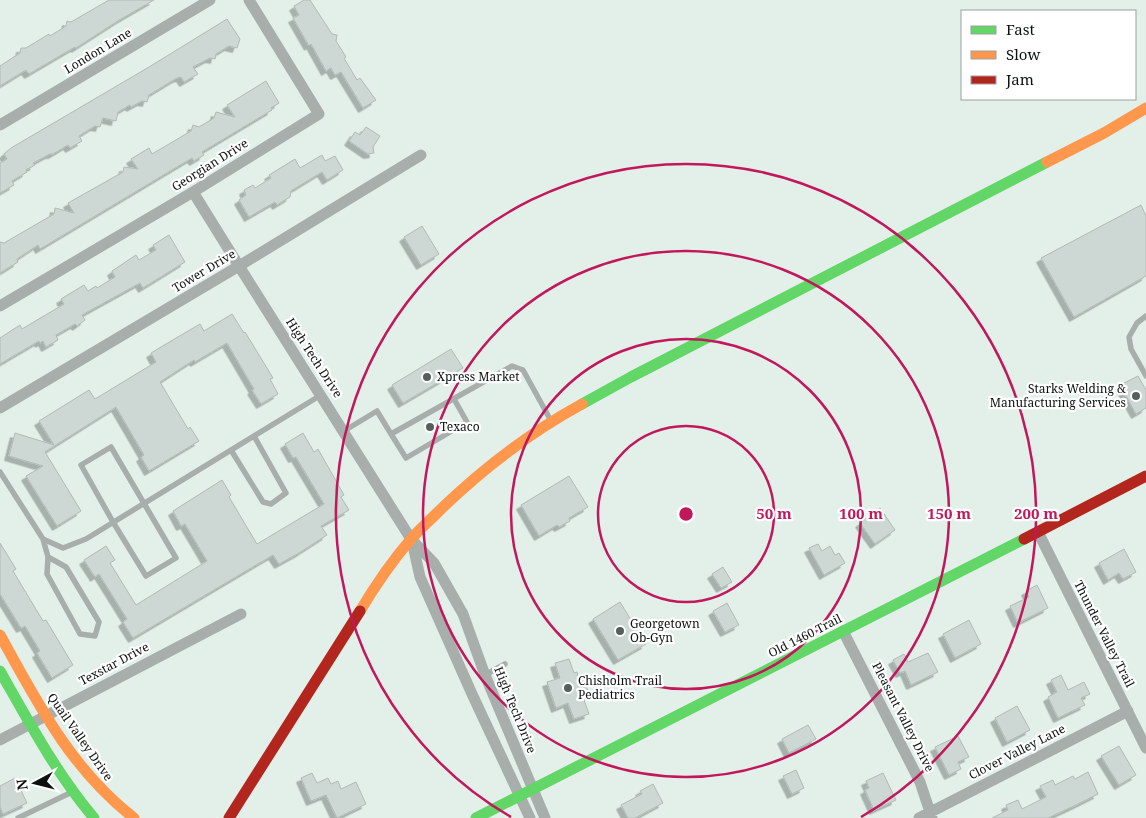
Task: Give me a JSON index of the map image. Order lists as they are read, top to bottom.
{
  "streets": {
    "main road": ["Old 1460 Trail", "Quail Valley Drive"],
    "street": [
      "London Lane",
      "Georgian Drive",
      "Tower Drive",
      "High Tech Drive",
      "Thunder Valley Trail",
      "Texstar Drive",
      "Pleasant Valley Drive",
      "Clover Valley Lane"
    ]
  },
  "crossings": [
    ["Georgian Drive", "High Tech Drive"],
    ["Tower Drive", "High Tech Drive"],
    ["High Tech Drive", "Old 1460 Trail"],
    ["Thunder Valley Trail", "Old 1460 Trail"],
    ["Thunder Valley Trail", "Clover Valley Lane"],
    ["Old 1460 Trail", "Pleasant Valley Drive"],
    ["Texstar Drive", "Quail Valley Drive"],
    ["Pleasant Valley Drive", "Clover Valley Lane"]
  ],
  "places": [
    "Xpress Market",
    "Starks Welding & Manufacturing Services",
    "Texaco",
    "Georgetown Ob-Gyn",
    "Chisholm Trail Pediatrics"
  ],
  "legend": ["Fast", "Slow", "Jam"],
  "north": "left",
  "rings": [
    "50 m",
    "100 m",
    "150 m",
    "200 m"
  ]
}
